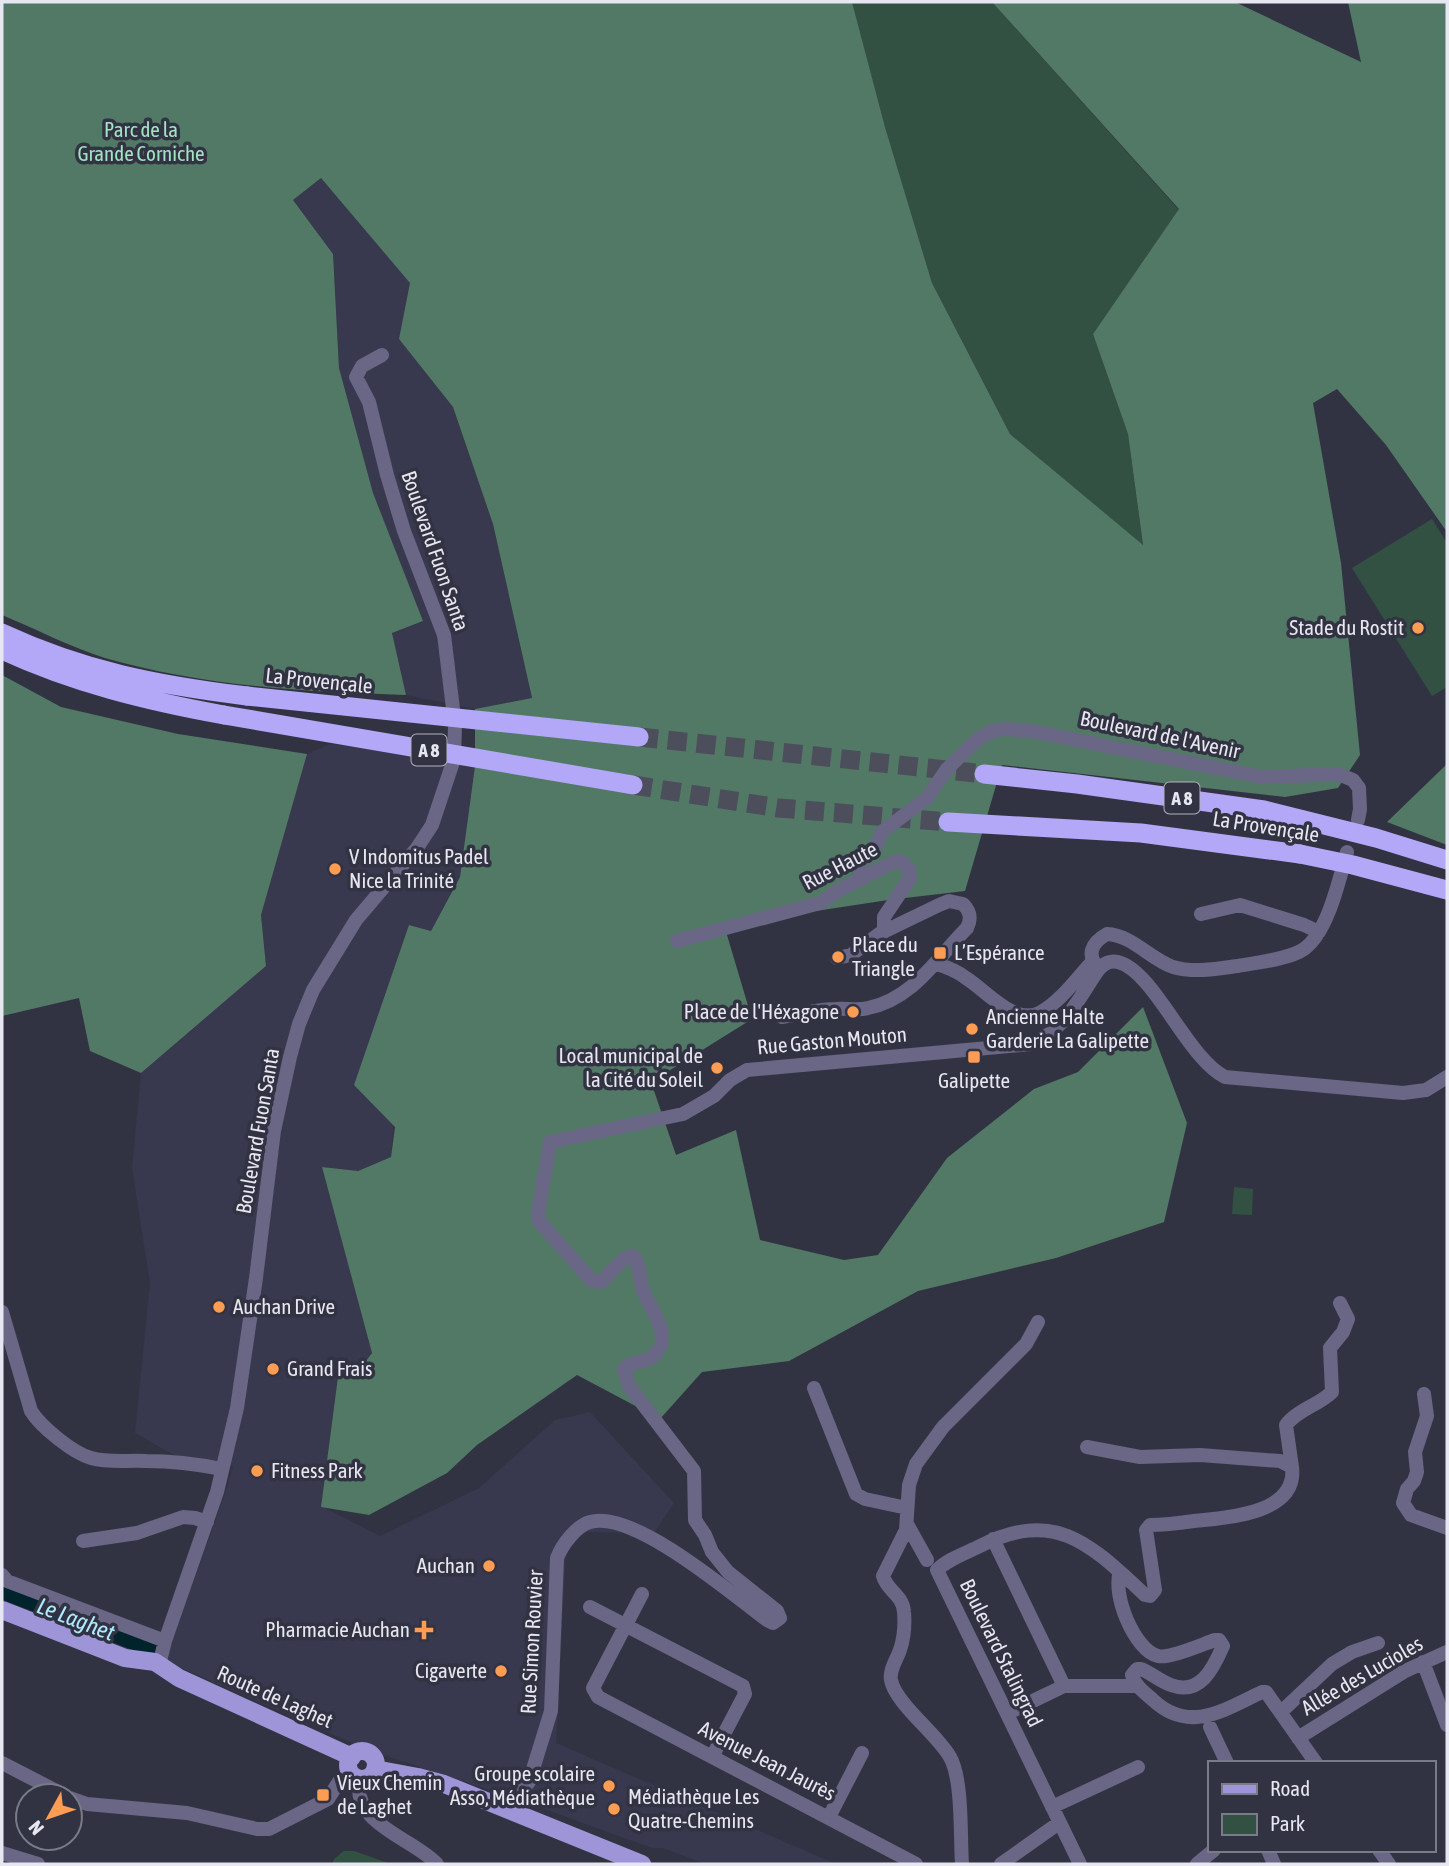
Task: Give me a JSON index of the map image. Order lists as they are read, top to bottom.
{
  "streets": {
    "highway": ["La Provençale", "A 8"],
    "main road": ["Route de Laghet"],
    "street": [
      "Boulevard Fuon Santa",
      "Boulevard de l'Avenir",
      "Rue Haute",
      "Rue Gaston Mouton",
      "Rue Simon Rouvier",
      "Boulevard Stalingrad",
      "Allée des Lucioles",
      "Avenue Jean Jaurès"
    ]
  },
  "crossings": [
    ["Boulevard Fuon Santa", "Route de Laghet"],
    ["Boulevard de l'Avenir", "Rue Haute"],
    ["Rue Gaston Mouton", "Rue Simon Rouvier"],
    ["Rue Simon Rouvier", "Route de Laghet"]
  ],
  "water": ["Le Laghet"],
  "parks": ["Parc de la Grande Corniche"],
  "places": {
    "other": [
      "Stade du Rostit",
      "V Indomitus Padel Nice la Trinité",
      "Place du Triangle",
      "Place de l'Héxagone",
      "Ancienne Halte Garderie La Galipette",
      "Local municipal de la Cité du Soleil",
      "Auchan Drive",
      "Grand Frais",
      "Fitness Park",
      "Auchan",
      "Cigaverte",
      "Groupe scolaire Asso, Médiathèque",
      "Médiathèque Les Quatre-Chemins"
    ],
    "transit": ["L’Espérance", "Galipette", "Vieux Chemin de Laghet"],
    "health": ["Pharmacie Auchan"]
  },
  "legend": ["Road", "Park"],
  "north": "bottom left"
}
